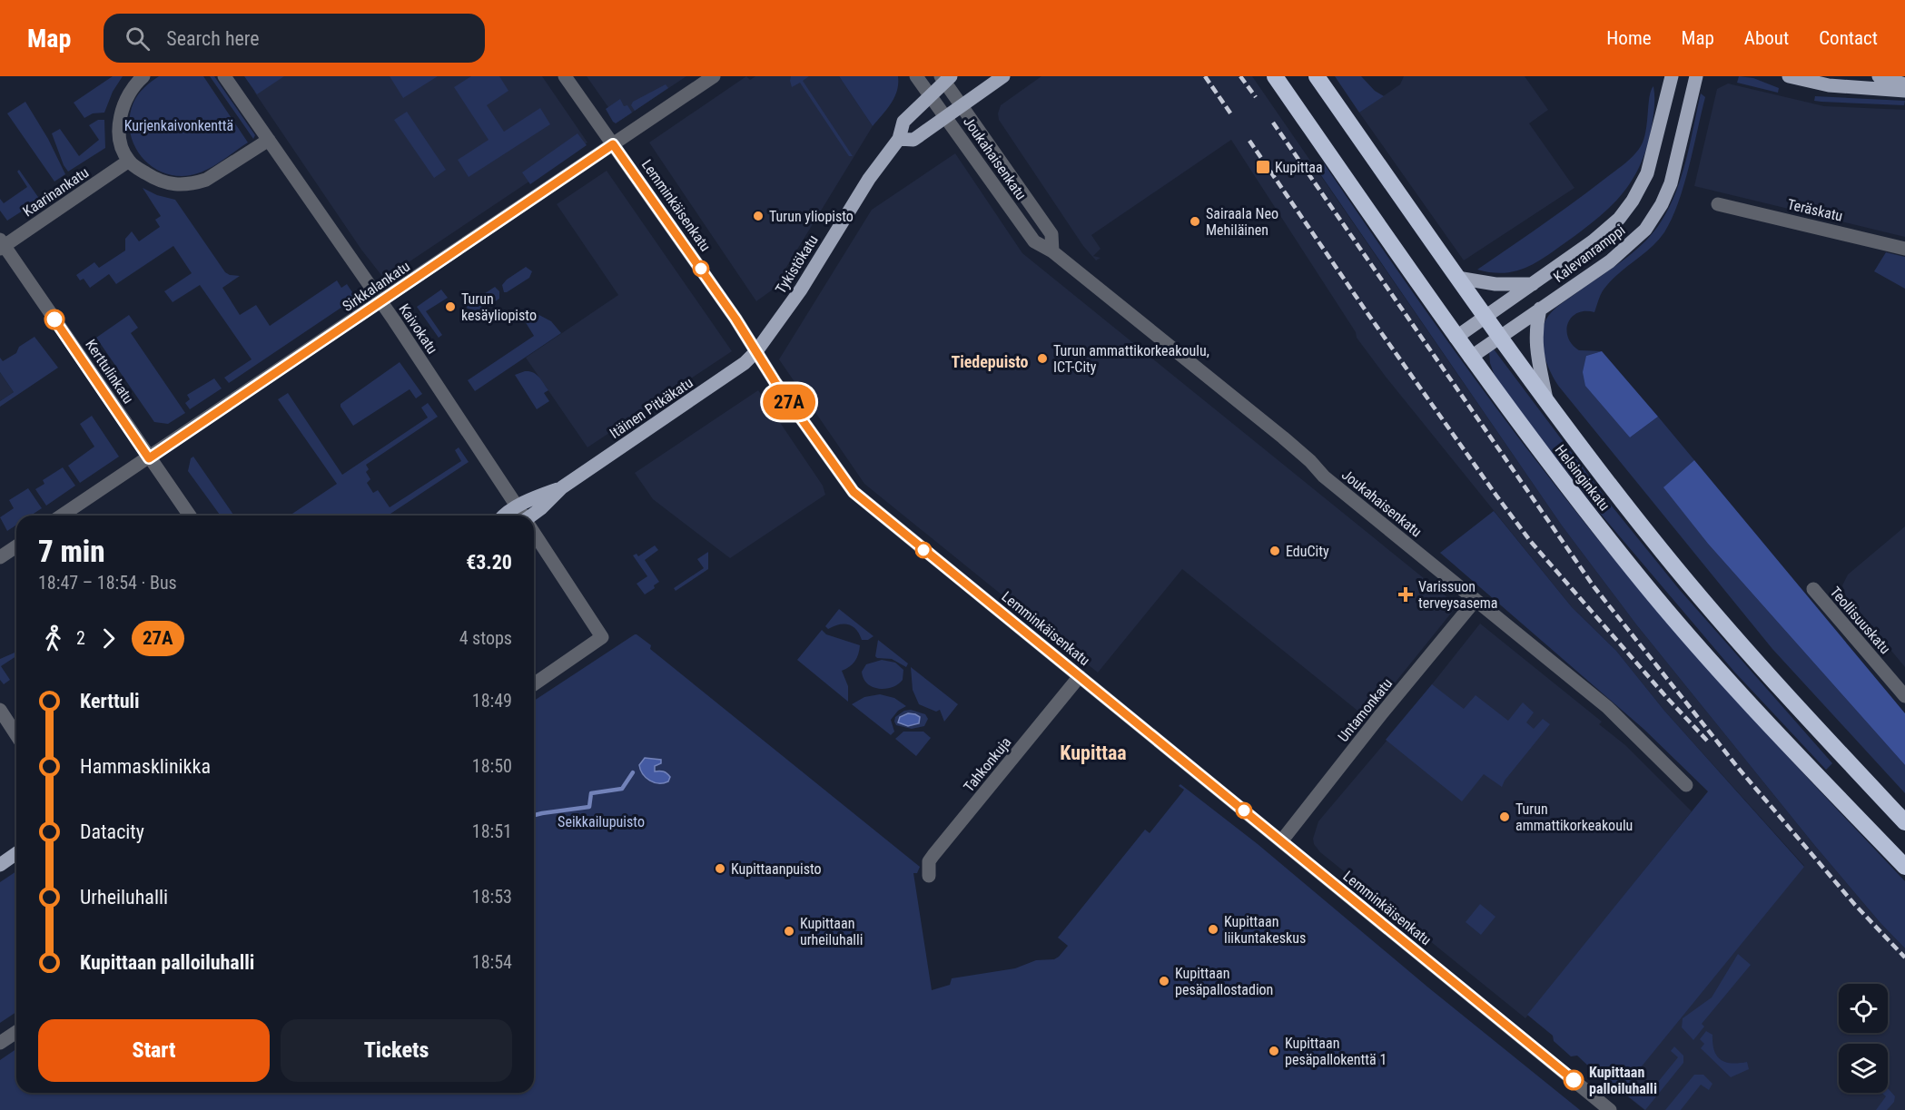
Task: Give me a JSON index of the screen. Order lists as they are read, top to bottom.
{
  "streets": {
    "highway": ["Helsinginkatu"],
    "main road": ["Kalevanramppi", "Tykistökatu", "Itäinen Pitkäkatu"],
    "street": [
      "Joukahaisenkatu",
      "Kaarinankatu",
      "Lemminkäisenkatu",
      "Teräskatu",
      "Sirkkalankatu",
      "Kaivokatu",
      "Kerttulinkatu",
      "Teollisuuskatu",
      "Untamonkatu",
      "Tahkonkuja"
    ]
  },
  "crossings": [
    ["Joukahaisenkatu", "Tykistökatu"],
    ["Joukahaisenkatu", "Untamonkatu"],
    ["Kaarinankatu", "Kerttulinkatu"],
    ["Lemminkäisenkatu", "Tykistökatu"],
    ["Lemminkäisenkatu", "Sirkkalankatu"],
    ["Lemminkäisenkatu", "Itäinen Pitkäkatu"],
    ["Lemminkäisenkatu", "Untamonkatu"],
    ["Lemminkäisenkatu", "Tahkonkuja"],
    ["Kalevanramppi", "Helsinginkatu"],
    ["Tykistökatu", "Itäinen Pitkäkatu"],
    ["Sirkkalankatu", "Kaivokatu"],
    ["Sirkkalankatu", "Kerttulinkatu"],
    ["Kaivokatu", "Itäinen Pitkäkatu"]
  ],
  "districts": ["Tiedepuisto", "Kupittaa"],
  "parks": ["Kurjenkaivonkenttä", "Seikkailupuisto"],
  "places": {
    "transit": ["Kupittaa"],
    "other": [
      "Turun yliopisto",
      "Sairaala Neo Mehiläinen",
      "Turun kesäyliopisto",
      "Turun ammattikorkeakoulu, ICT-City",
      "EduCity",
      "Turun ammattikorkeakoulu",
      "Kupittaanpuisto",
      "Kupittaan liikuntakeskus",
      "Kupittaan urheiluhalli",
      "Kupittaan pesäpallostadion",
      "Kupittaan pesäpallokenttä 1",
      "Kupittaan palloiluhalli"
    ],
    "health": ["Varissuon terveysasema"]
  },
  "lines": ["bus line 27A"],
  "page": {
    "header": "Map",
    "search": "Search here",
    "nav": [
      "Home",
      "Map",
      "About",
      "Contact"
    ],
    "on_map": "27A",
    "heading": ["7 min", "18:47 – 18:54 · Bus", "€3.20"],
    "legs": ["2", "27A", "4 stops"],
    "list": [
      {
        "name": "Kerttuli",
        "value": "18:49"
      },
      {
        "name": "Hammasklinikka",
        "value": "18:50"
      },
      {
        "name": "Datacity",
        "value": "18:51"
      },
      {
        "name": "Urheiluhalli",
        "value": "18:53"
      },
      {
        "name": "Kupittaan palloiluhalli",
        "value": "18:54"
      }
    ],
    "buttons": ["Start", "Tickets"]
  }
}
